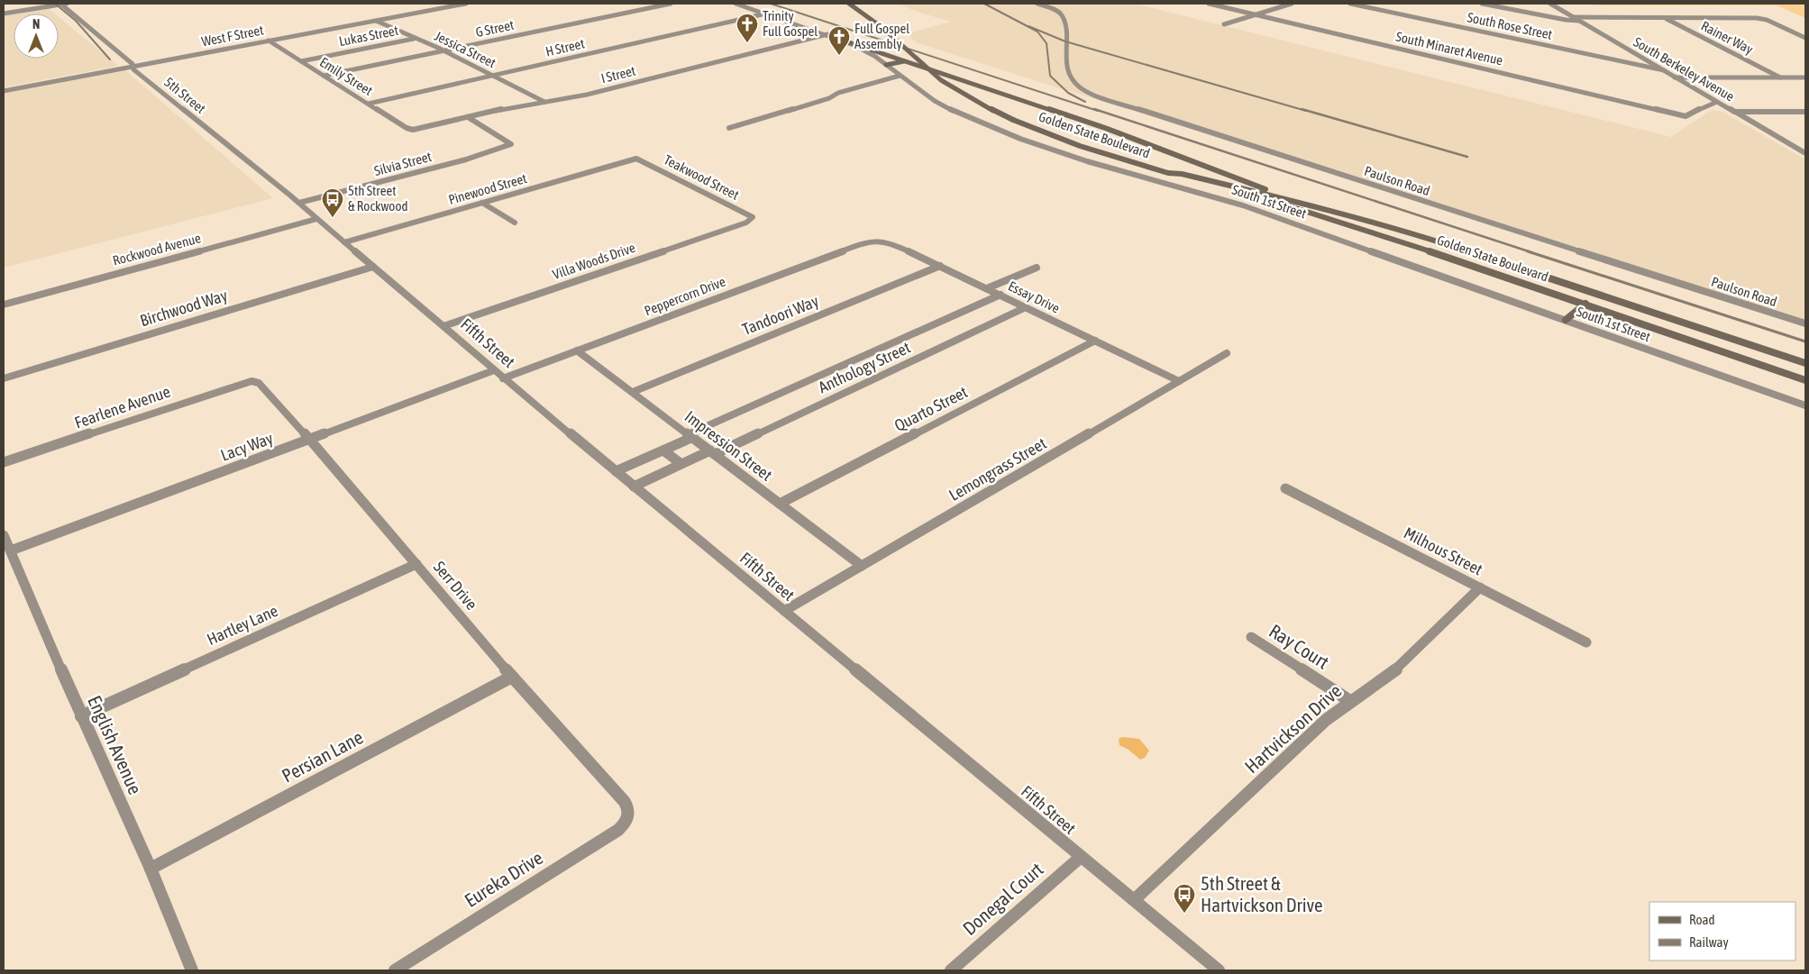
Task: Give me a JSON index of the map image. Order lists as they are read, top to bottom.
{
  "streets": {
    "main road": ["Golden State Boulevard"],
    "street": [
      "South Rose Street",
      "G Street",
      "West F Street",
      "Lukas Street",
      "Rainer Way",
      "H Street",
      "South Minaret Avenue",
      "Jessica Street",
      "South Berkeley Avenue",
      "I Street",
      "Emily Street",
      "5th Street",
      "Silvia Street",
      "Teakwood Street",
      "Paulson Road",
      "Pinewood Street",
      "South 1st Street",
      "Rockwood Avenue",
      "Villa Woods Drive",
      "Peppercorn Drive",
      "Essay Drive",
      "Birchwood Way",
      "Tandoori Way",
      "Fifth Street",
      "Anthology Street",
      "Fearlene Avenue",
      "Quarto Street",
      "Impression Street",
      "Lacy Way",
      "Lemongrass Street",
      "Milhous Street",
      "Serr Drive",
      "Hartley Lane",
      "Ray Court",
      "Hartvickson Drive",
      "English Avenue",
      "Persian Lane",
      "Eureka Drive",
      "Donegal Court"
    ]
  },
  "crossings": [
    ["South Rose Street", "South Berkeley Avenue"],
    ["G Street", "Jessica Street"],
    ["G Street", "Emily Street"],
    ["West F Street", "Jessica Street"],
    ["West F Street", "Emily Street"],
    ["West F Street", "5th Street"],
    ["Lukas Street", "Jessica Street"],
    ["Lukas Street", "Emily Street"],
    ["H Street", "Jessica Street"],
    ["H Street", "Emily Street"],
    ["H Street", "South 1st Street"],
    ["South Minaret Avenue", "South Berkeley Avenue"],
    ["Jessica Street", "I Street"],
    ["I Street", "Emily Street"],
    ["I Street", "Silvia Street"],
    ["I Street", "South 1st Street"],
    ["5th Street", "Silvia Street"],
    ["5th Street", "Fifth Street"],
    ["Silvia Street", "Fifth Street"],
    ["Teakwood Street", "Pinewood Street"],
    ["Teakwood Street", "Villa Woods Drive"],
    ["Pinewood Street", "Fifth Street"],
    ["Rockwood Avenue", "Fifth Street"],
    ["Villa Woods Drive", "Fifth Street"],
    ["Peppercorn Drive", "Essay Drive"],
    ["Peppercorn Drive", "Fifth Street"],
    ["Peppercorn Drive", "Impression Street"],
    ["Essay Drive", "Tandoori Way"],
    ["Essay Drive", "Anthology Street"],
    ["Essay Drive", "Quarto Street"],
    ["Essay Drive", "Lemongrass Street"],
    ["Birchwood Way", "Fifth Street"],
    ["Tandoori Way", "Impression Street"],
    ["Fifth Street", "Anthology Street"],
    ["Fifth Street", "Lacy Way"],
    ["Fifth Street", "Lemongrass Street"],
    ["Fifth Street", "Hartvickson Drive"],
    ["Fifth Street", "Donegal Court"],
    ["Anthology Street", "Impression Street"],
    ["Fearlene Avenue", "Serr Drive"],
    ["Quarto Street", "Impression Street"],
    ["Impression Street", "Lemongrass Street"],
    ["Lacy Way", "Serr Drive"],
    ["Lacy Way", "English Avenue"],
    ["Milhous Street", "Hartvickson Drive"],
    ["Serr Drive", "Hartley Lane"],
    ["Serr Drive", "Persian Lane"],
    ["Serr Drive", "Eureka Drive"],
    ["Hartley Lane", "English Avenue"],
    ["Ray Court", "Hartvickson Drive"],
    ["English Avenue", "Persian Lane"]
  ],
  "places": {
    "church": ["Trinity Full Gospel", "Full Gospel Assembly"],
    "bus stop": ["5th Street & Rockwood", "5th Street & Hartvickson Drive"]
  },
  "legend": ["Road", "Railway"],
  "north": "top"
}
